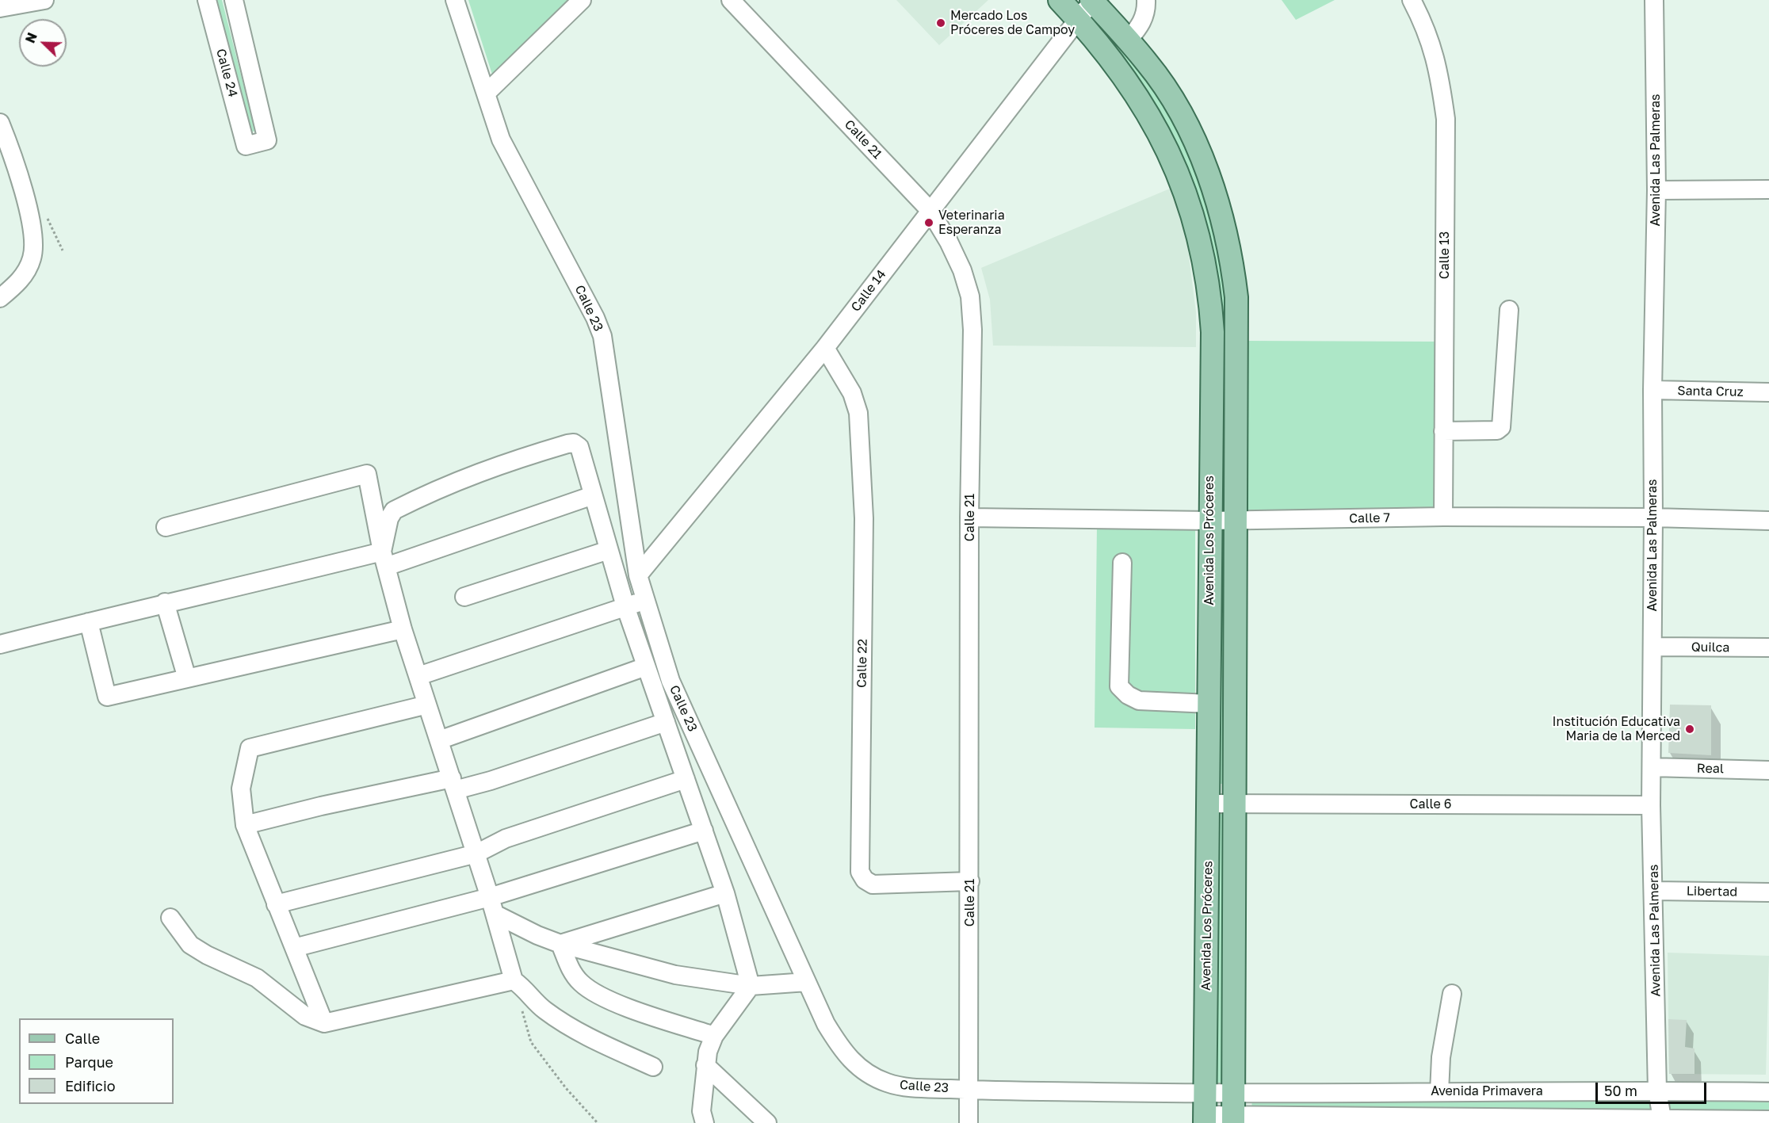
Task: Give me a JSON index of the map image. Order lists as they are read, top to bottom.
{
  "streets": {
    "main road": ["Avenida Los Próceres"],
    "street": [
      "Calle 24",
      "Calle 21",
      "Avenida Las Palmeras",
      "Calle 13",
      "Calle 14",
      "Calle 23",
      "Santa Cruz",
      "Calle 7",
      "Quilca",
      "Calle 22",
      "Real",
      "Calle 6",
      "Libertad",
      "Avenida Primavera"
    ]
  },
  "crossings": [
    ["Calle 21", "Calle 14"],
    ["Calle 21", "Calle 23"],
    ["Calle 21", "Calle 7"],
    ["Calle 21", "Calle 22"],
    ["Avenida Las Palmeras", "Santa Cruz"],
    ["Avenida Las Palmeras", "Calle 7"],
    ["Avenida Las Palmeras", "Quilca"],
    ["Avenida Las Palmeras", "Real"],
    ["Avenida Las Palmeras", "Calle 6"],
    ["Avenida Las Palmeras", "Libertad"],
    ["Avenida Las Palmeras", "Avenida Primavera"],
    ["Calle 13", "Calle 7"],
    ["Calle 14", "Calle 23"],
    ["Calle 14", "Avenida Los Próceres"],
    ["Calle 14", "Calle 22"],
    ["Calle 23", "Avenida Los Próceres"],
    ["Calle 23", "Avenida Primavera"],
    ["Calle 7", "Avenida Los Próceres"],
    ["Avenida Los Próceres", "Calle 6"],
    ["Avenida Los Próceres", "Avenida Primavera"]
  ],
  "places": ["Mercado Los Próceres de Campoy", "Veterinaria Esperanza", "Institución Educativa Maria de la Merced"],
  "legend": ["Calle", "Parque", "Edificio"],
  "scale_bar": "50 m",
  "north": "top left"
}
